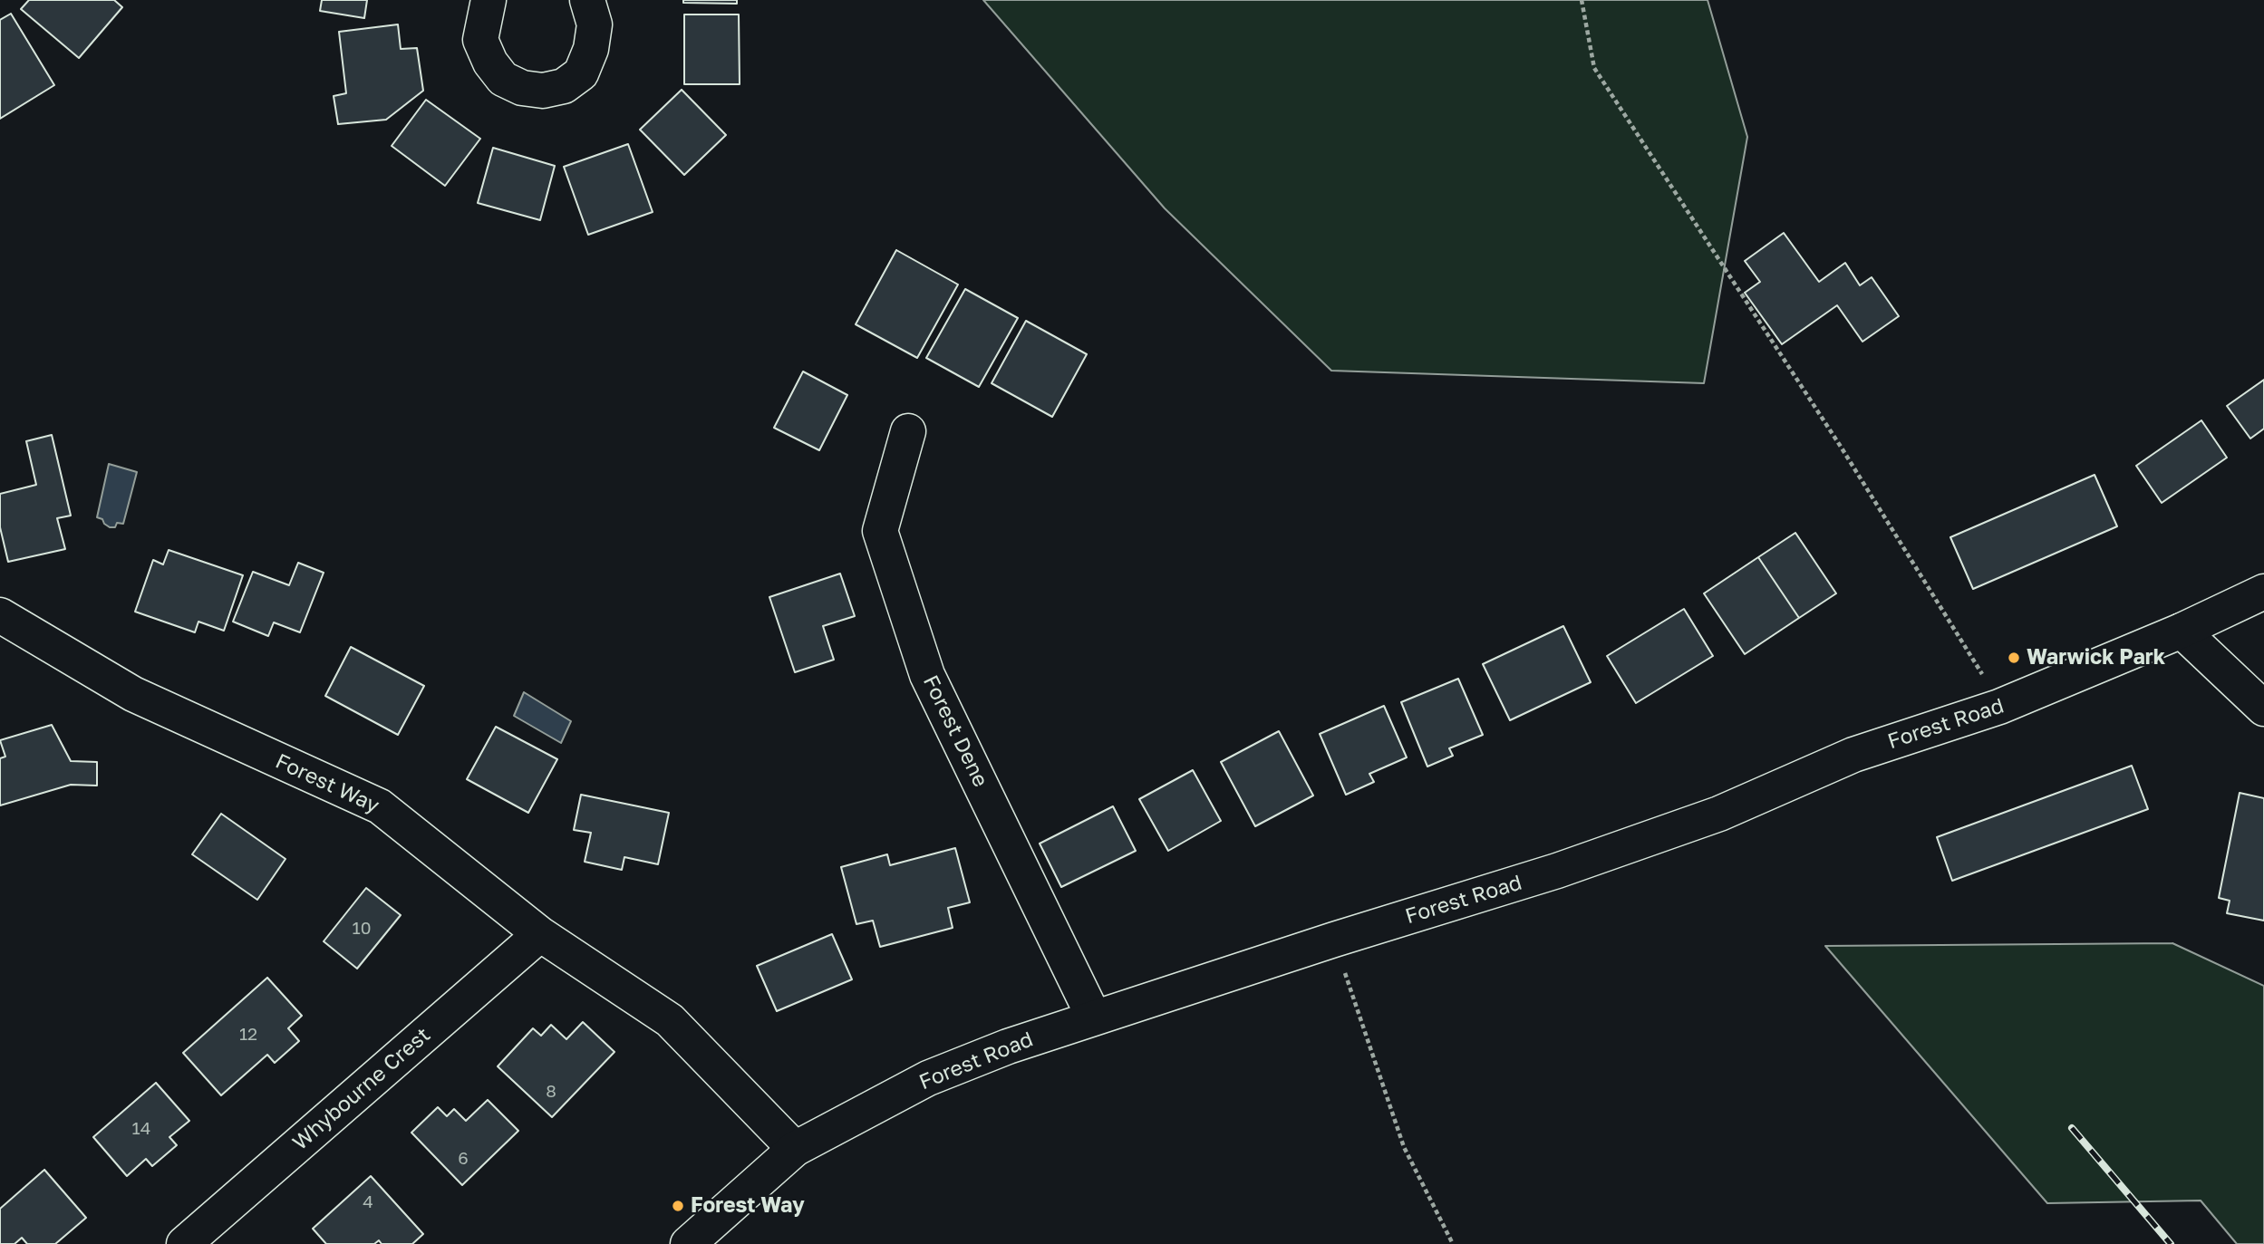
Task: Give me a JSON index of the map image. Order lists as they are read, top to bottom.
{
  "streets": {
    "street": [
      "Forest Road",
      "Forest Dene",
      "Forest Way",
      "Whybourne Crest"
    ]
  },
  "crossings": [
    ["Forest Road", "Forest Dene"],
    ["Forest Road", "Forest Way"],
    ["Forest Way", "Whybourne Crest"]
  ],
  "places": ["Warwick Park", "Forest Way"],
  "house_numbers": [
    "10",
    "12",
    "8",
    "14",
    "6",
    "4"
  ]
}
